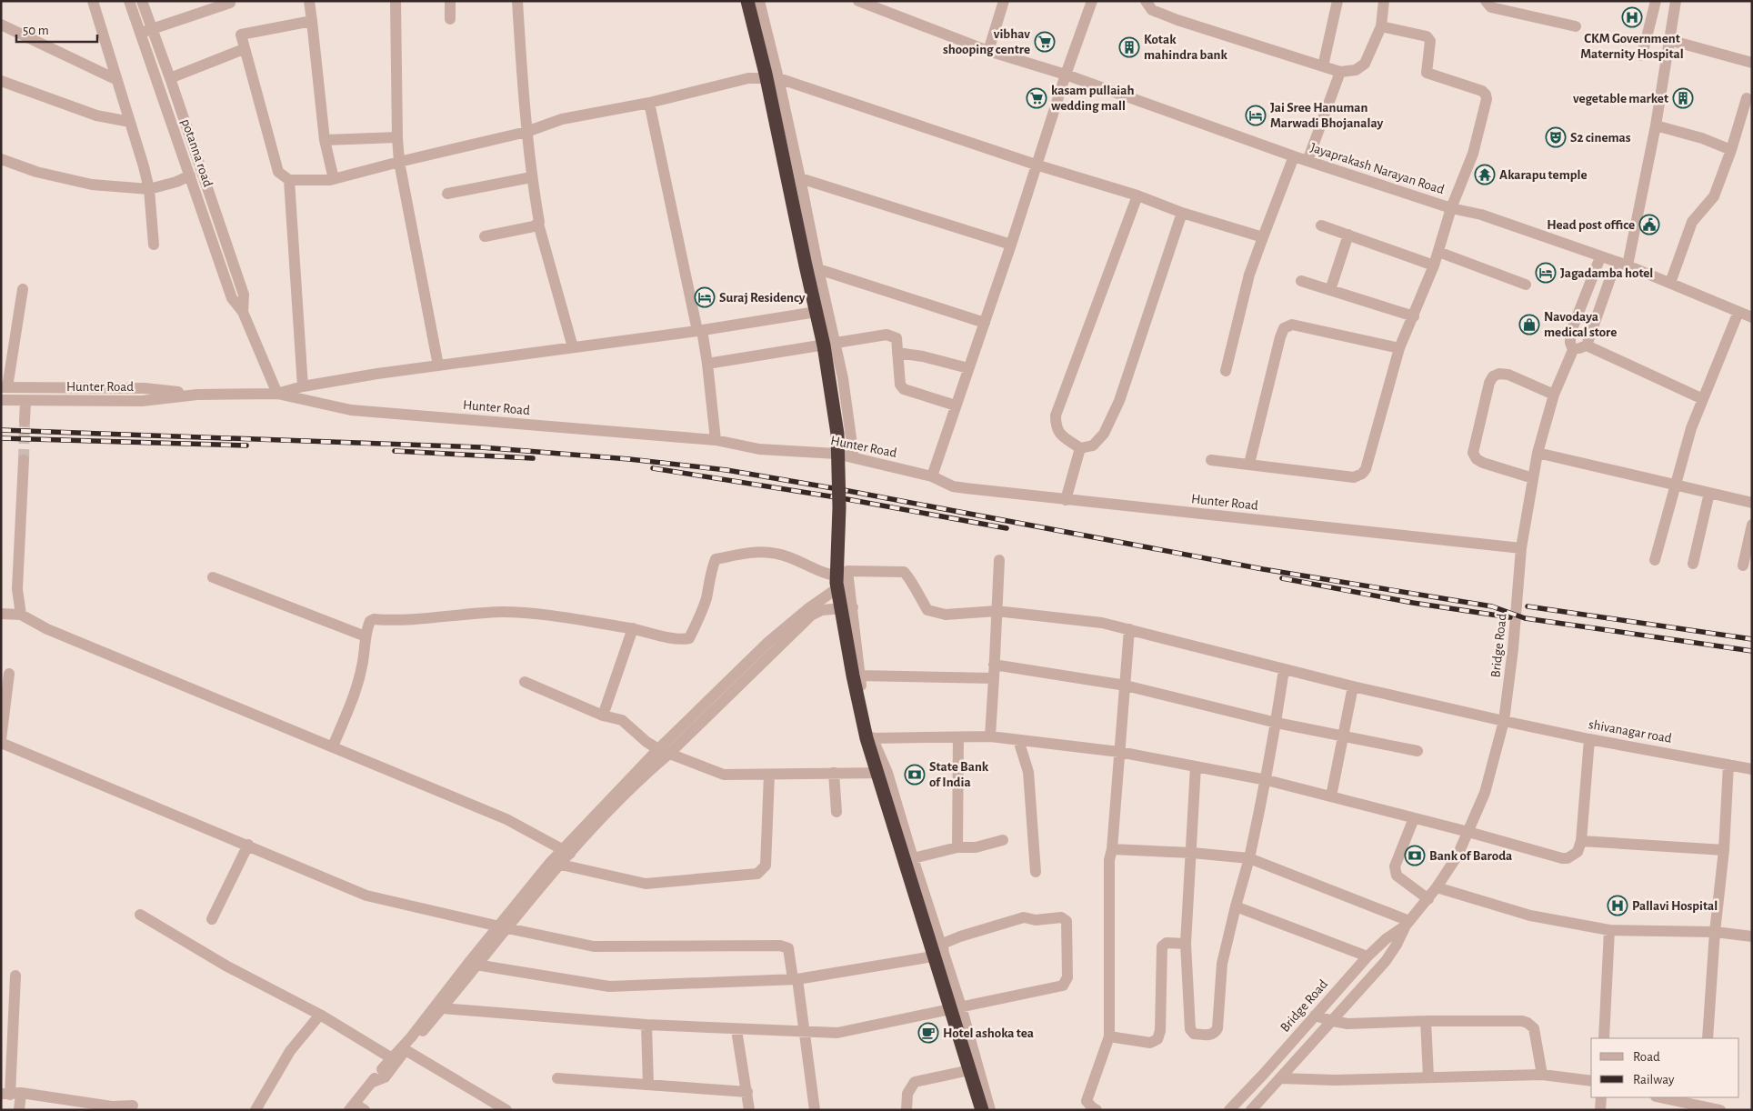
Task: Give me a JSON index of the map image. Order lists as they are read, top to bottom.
{
  "streets": {
    "street": [
      "potanna road",
      "Jayaprakash Narayan Road",
      "Hunter Road",
      "Bridge Road",
      "shivanagar road"
    ]
  },
  "crossings": [
    ["potanna road", "Hunter Road"],
    ["Hunter Road", "Bridge Road"],
    ["Bridge Road", "shivanagar road"]
  ],
  "places": {
    "hospital": ["CKM Government Maternity Hospital", "Pallavi Hospital"],
    "supermarket": ["vibhav shooping centre", "kasam pullaiah wedding mall"],
    "building": ["Kotak mahindra bank", "vegetable market"],
    "hotel": ["Jai Sree Hanuman Marwadi Bhojanalay", "Jagadamba hotel", "Suraj Residency"],
    "theatre": ["S2 cinemas"],
    "temple": ["Akarapu temple"],
    "public building": ["Head post office"],
    "shop": ["Navodaya medical store"],
    "bank": ["State Bank of India", "Bank of Baroda"],
    "cafe": ["Hotel ashoka tea"]
  },
  "legend": ["Road", "Railway"],
  "scale_bar": "50 m"
}
